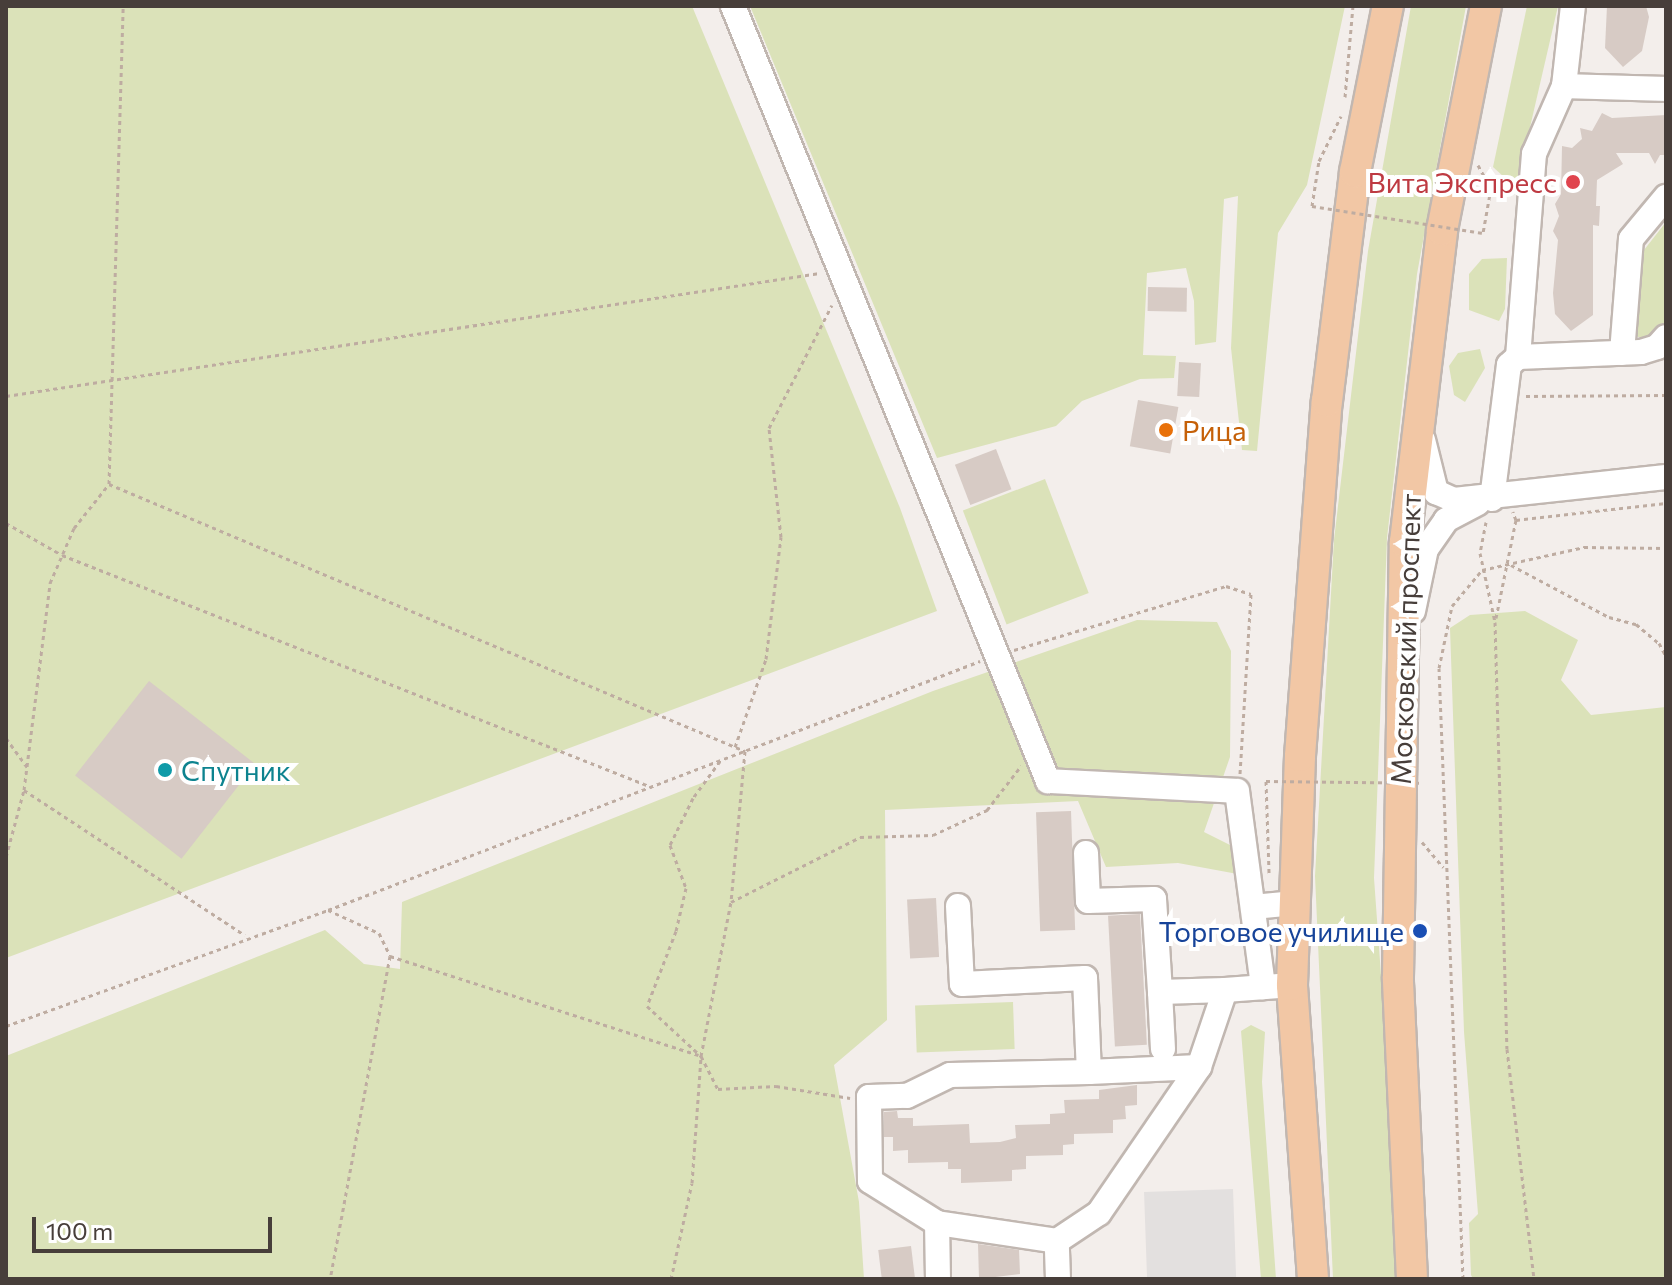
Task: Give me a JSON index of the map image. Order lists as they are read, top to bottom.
{
  "streets": {
    "main road": ["Московский проспект"]
  },
  "places": [
    "Вита Экспресс",
    "Рица",
    "Спутник",
    "Торговое училище"
  ],
  "scale_bar": "100 m"
}
